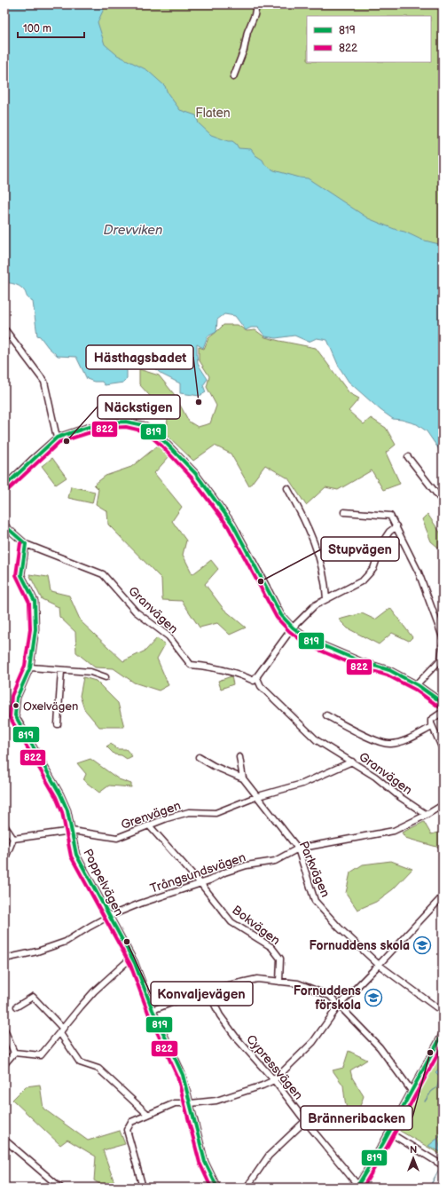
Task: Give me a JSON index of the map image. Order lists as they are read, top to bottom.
{
  "streets": {
    "street": [
      "Granvägen",
      "Grenvägen",
      "Parkvägen",
      "Trångsundsvägen",
      "Poppelvägen",
      "Bokvägen",
      "Cypressvägen"
    ]
  },
  "crossings": [
    ["Granvägen", "Grenvägen"],
    ["Granvägen", "Trångsundsvägen"],
    ["Granvägen", "Poppelvägen"],
    ["Grenvägen", "Parkvägen"],
    ["Grenvägen", "Poppelvägen"],
    ["Grenvägen", "Bokvägen"],
    ["Parkvägen", "Trångsundsvägen"],
    ["Trångsundsvägen", "Poppelvägen"],
    ["Trångsundsvägen", "Bokvägen"]
  ],
  "water": ["Drevviken"],
  "parks": ["Flaten"],
  "places": {
    "other": [
      "Hästhagsbadet",
      "Näckstigen",
      "Stupvägen",
      "Oxelvägen",
      "Konvaljevägen",
      "Bränneribacken"
    ],
    "school or university": ["Fornuddens skola", "Fornuddens förskola"]
  },
  "lines": ["transit line 819", "transit line 822"],
  "legend": ["819", "822"],
  "scale_bar": "100 m",
  "north": "top"
}
